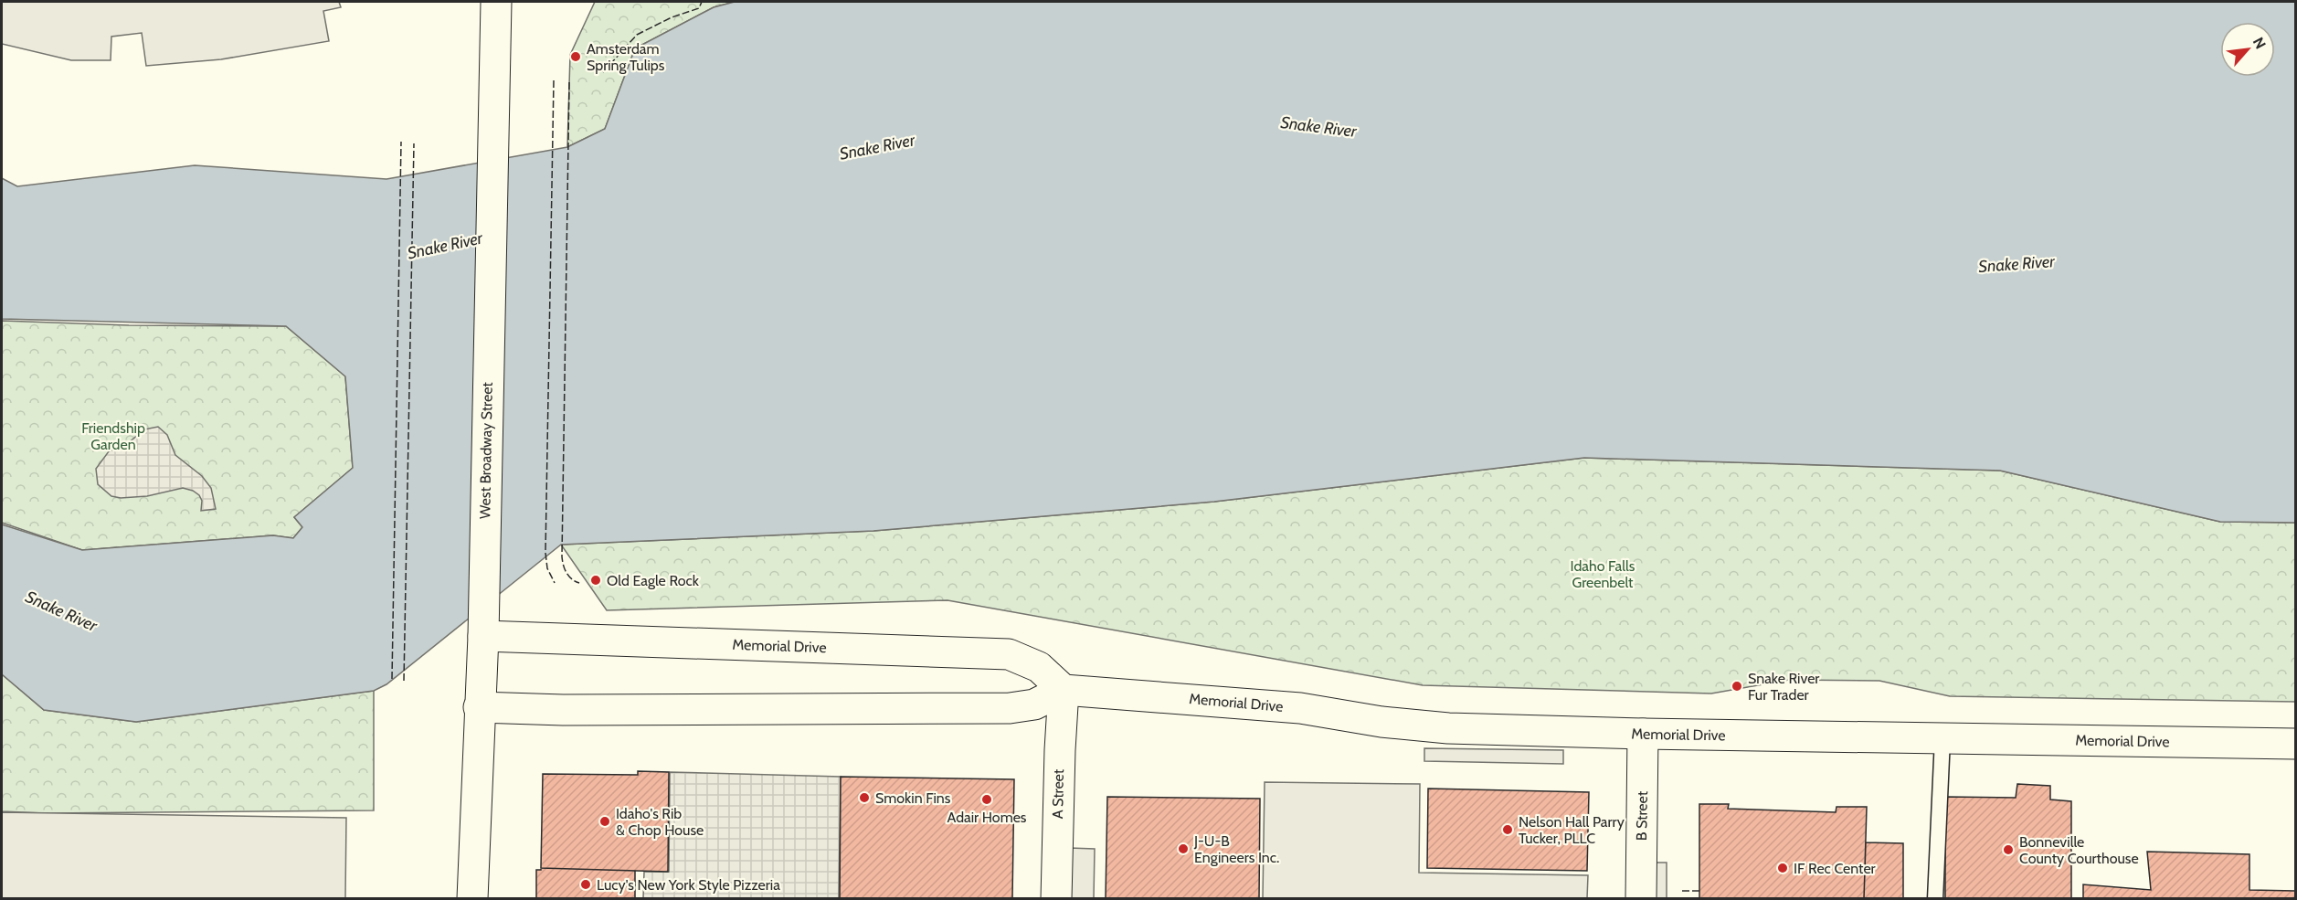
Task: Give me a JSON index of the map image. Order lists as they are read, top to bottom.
{
  "streets": {
    "main road": [
      "West Broadway Street",
      "Memorial Drive",
      "A Street",
      "B Street"
    ]
  },
  "crossings": [
    ["West Broadway Street", "Memorial Drive"],
    ["Memorial Drive", "A Street"],
    ["Memorial Drive", "B Street"]
  ],
  "water": ["Snake River"],
  "parks": ["Friendship Garden", "Idaho Falls Greenbelt"],
  "places": [
    "Amsterdam Spring Tulips",
    "Old Eagle Rock",
    "Snake River Fur Trader",
    "Smokin Fins",
    "Adair Homes",
    "Idaho's Rib & Chop House",
    "Nelson Hall Parry Tucker, PLLC",
    "J-U-B Engineers Inc.",
    "Bonneville County Courthouse",
    "IF Rec Center",
    "Lucy's New York Style Pizzeria"
  ],
  "north": "top right"
}
